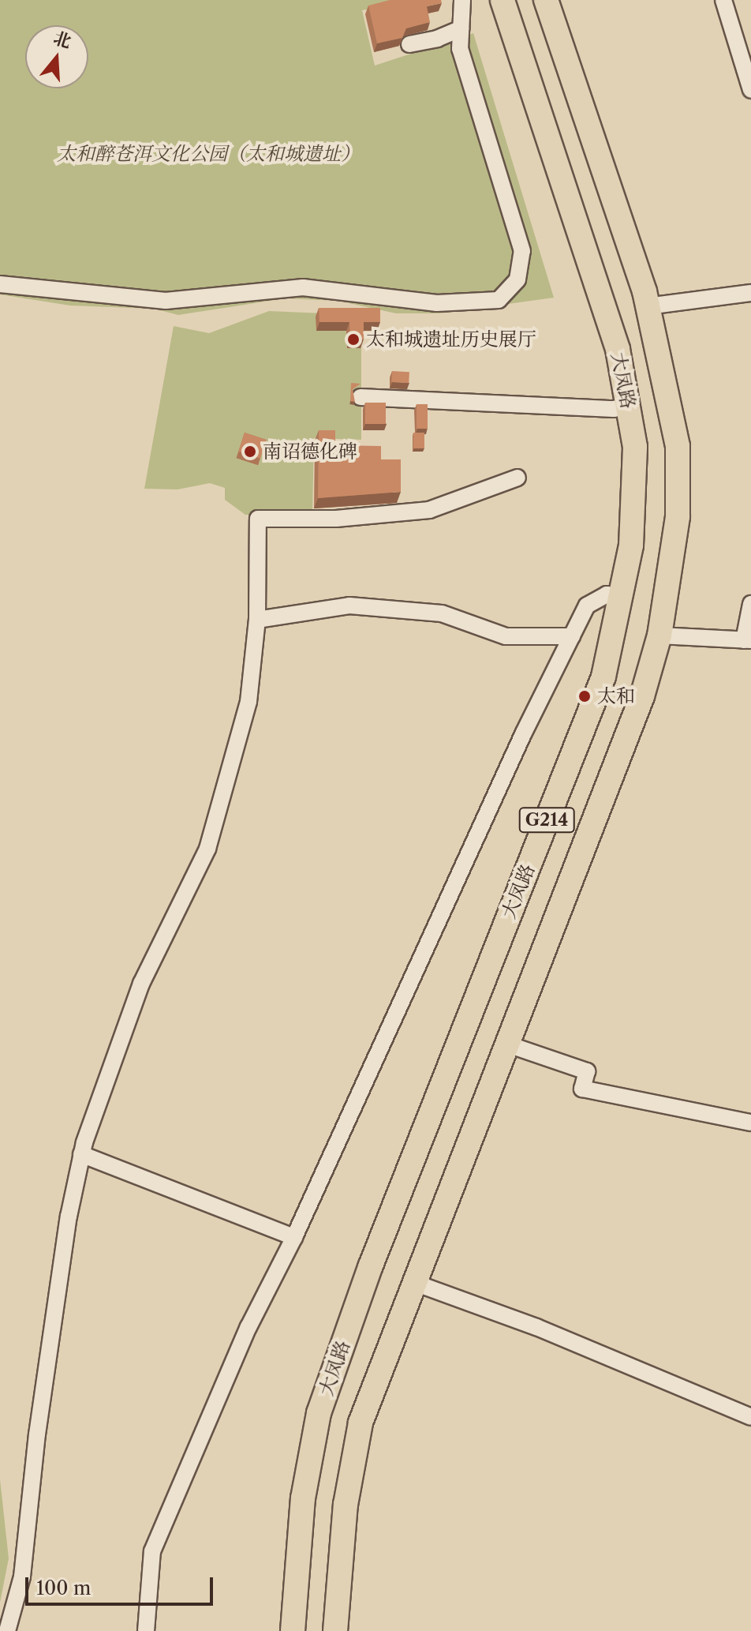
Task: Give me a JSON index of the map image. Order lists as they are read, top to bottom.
{
  "streets": {
    "highway": ["大凤路", "G214"]
  },
  "parks": ["太和醉苍洱文化公园（太和城遗址）"],
  "places": ["太和城遗址历史展厅", "南诏德化碑", "太和"],
  "scale_bar": "100 m",
  "north": "top"
}
